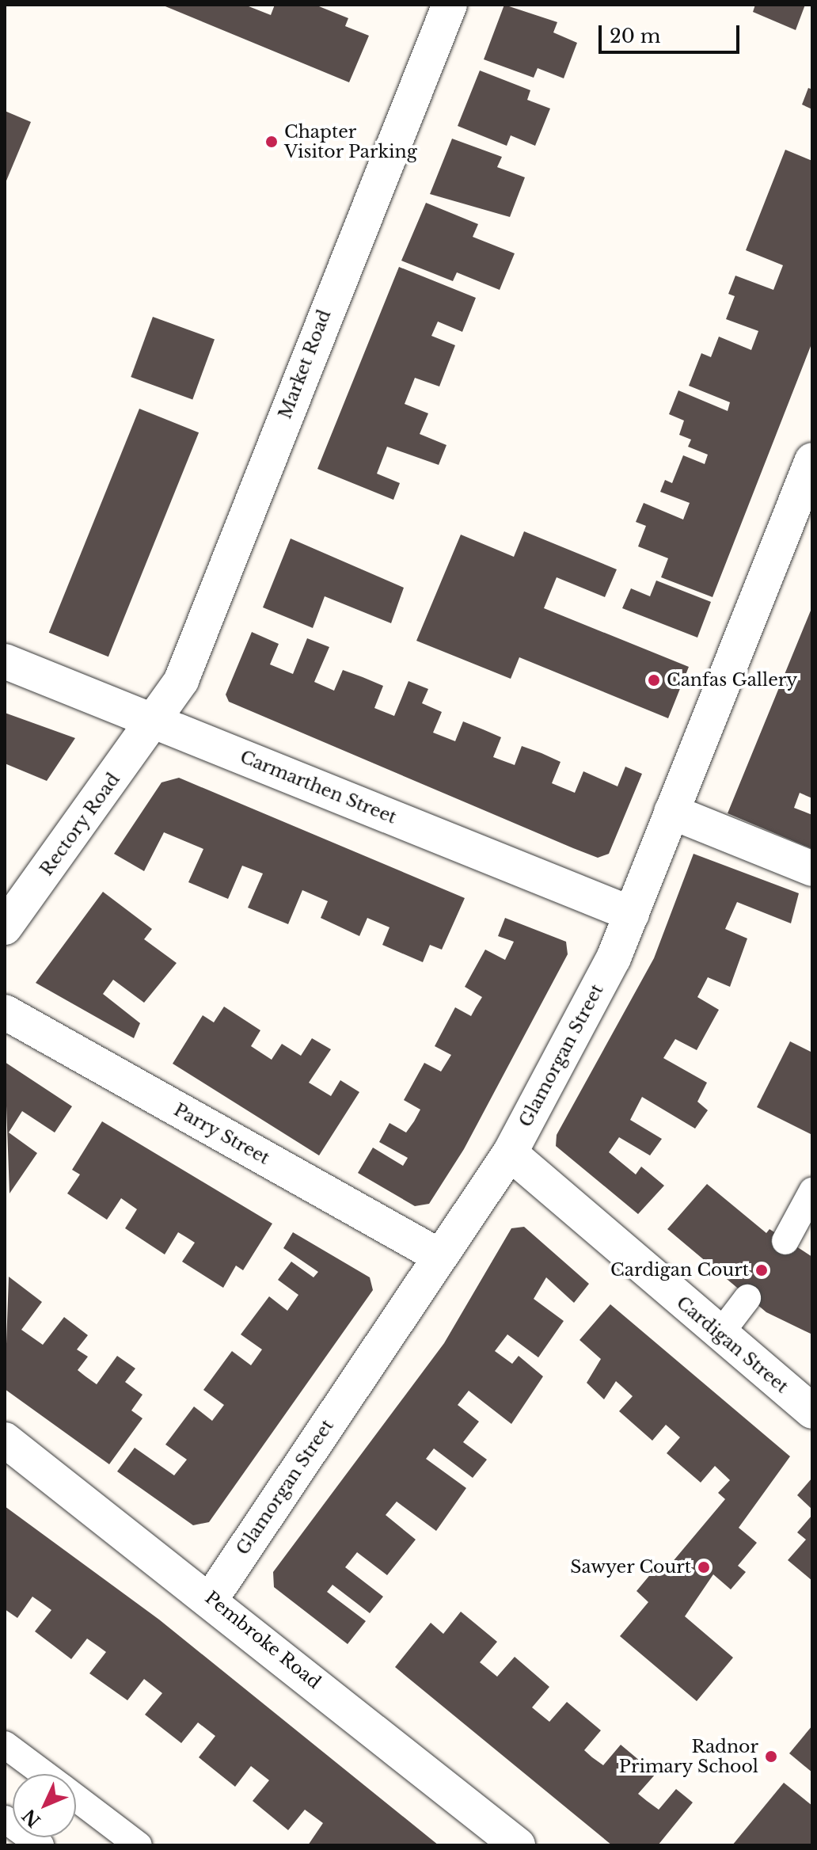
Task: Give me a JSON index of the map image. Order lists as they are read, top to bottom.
{
  "streets": {
    "street": [
      "Market Road",
      "Carmarthen Street",
      "Rectory Road",
      "Glamorgan Street",
      "Parry Street",
      "Cardigan Street",
      "Pembroke Road"
    ]
  },
  "crossings": [
    ["Market Road", "Carmarthen Street"],
    ["Market Road", "Rectory Road"],
    ["Carmarthen Street", "Rectory Road"],
    ["Carmarthen Street", "Glamorgan Street"],
    ["Glamorgan Street", "Parry Street"],
    ["Glamorgan Street", "Cardigan Street"],
    ["Glamorgan Street", "Pembroke Road"]
  ],
  "places": [
    "Chapter Visitor Parking",
    "Canfas Gallery",
    "Cardigan Court",
    "Sawyer Court",
    "Radnor Primary School"
  ],
  "scale_bar": "20 m",
  "north": "bottom left"
}
